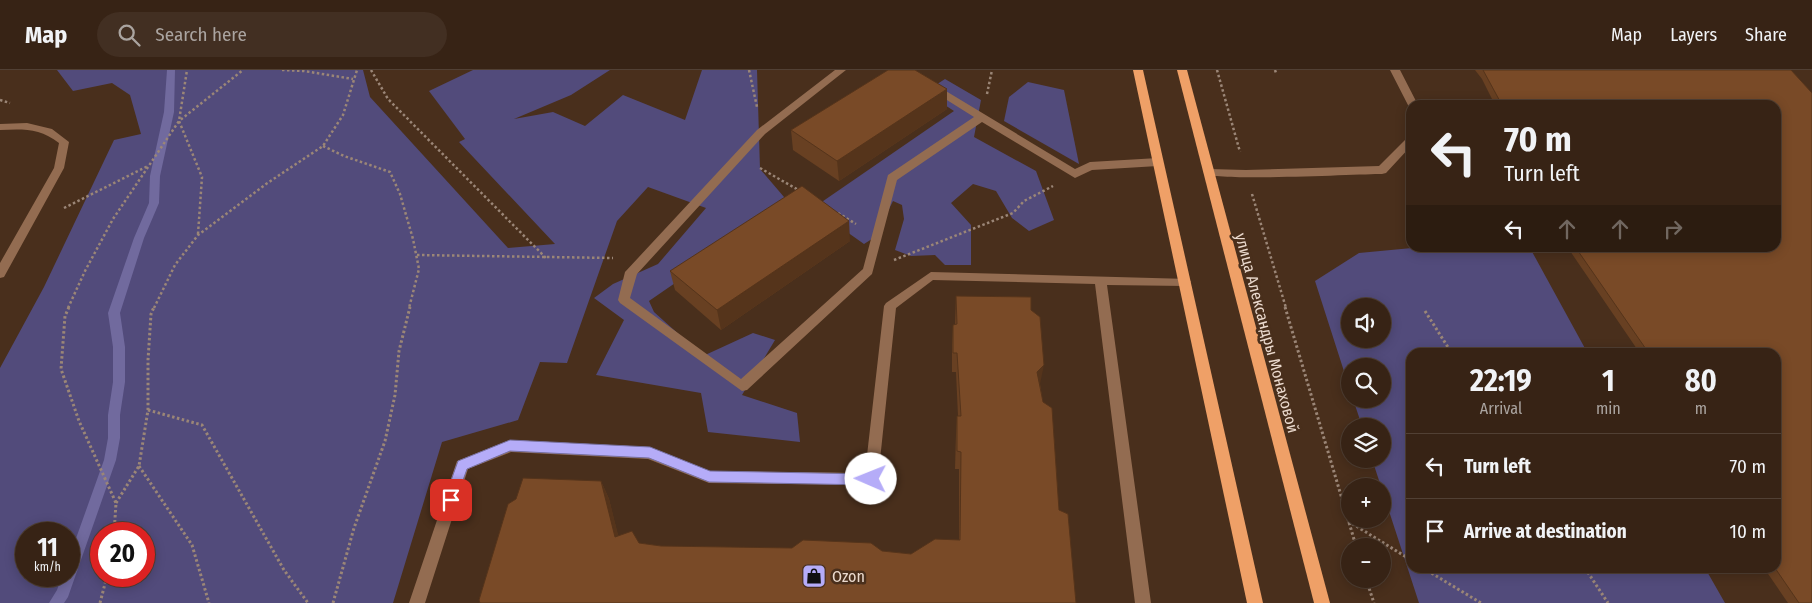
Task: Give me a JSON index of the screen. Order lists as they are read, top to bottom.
{
  "streets": {
    "main road": ["улица Александры Монаховой"]
  },
  "places": {
    "shop": ["Ozon"]
  },
  "page": {
    "header": "Map",
    "search": "Search here",
    "nav": ["Map", "Layers", "Share"],
    "turn": ["70 m", "Turn left"],
    "map_buttons": ["+", "−"],
    "eta": [
      "22:19",
      "Arrival",
      "1",
      "min",
      "80",
      "m"
    ],
    "list": [
      {
        "name": "Turn left",
        "value": "70 m"
      },
      {
        "name": "Arrive at destination",
        "value": "10 m"
      }
    ],
    "speed": "11 km/h",
    "limit": "20"
  }
}
